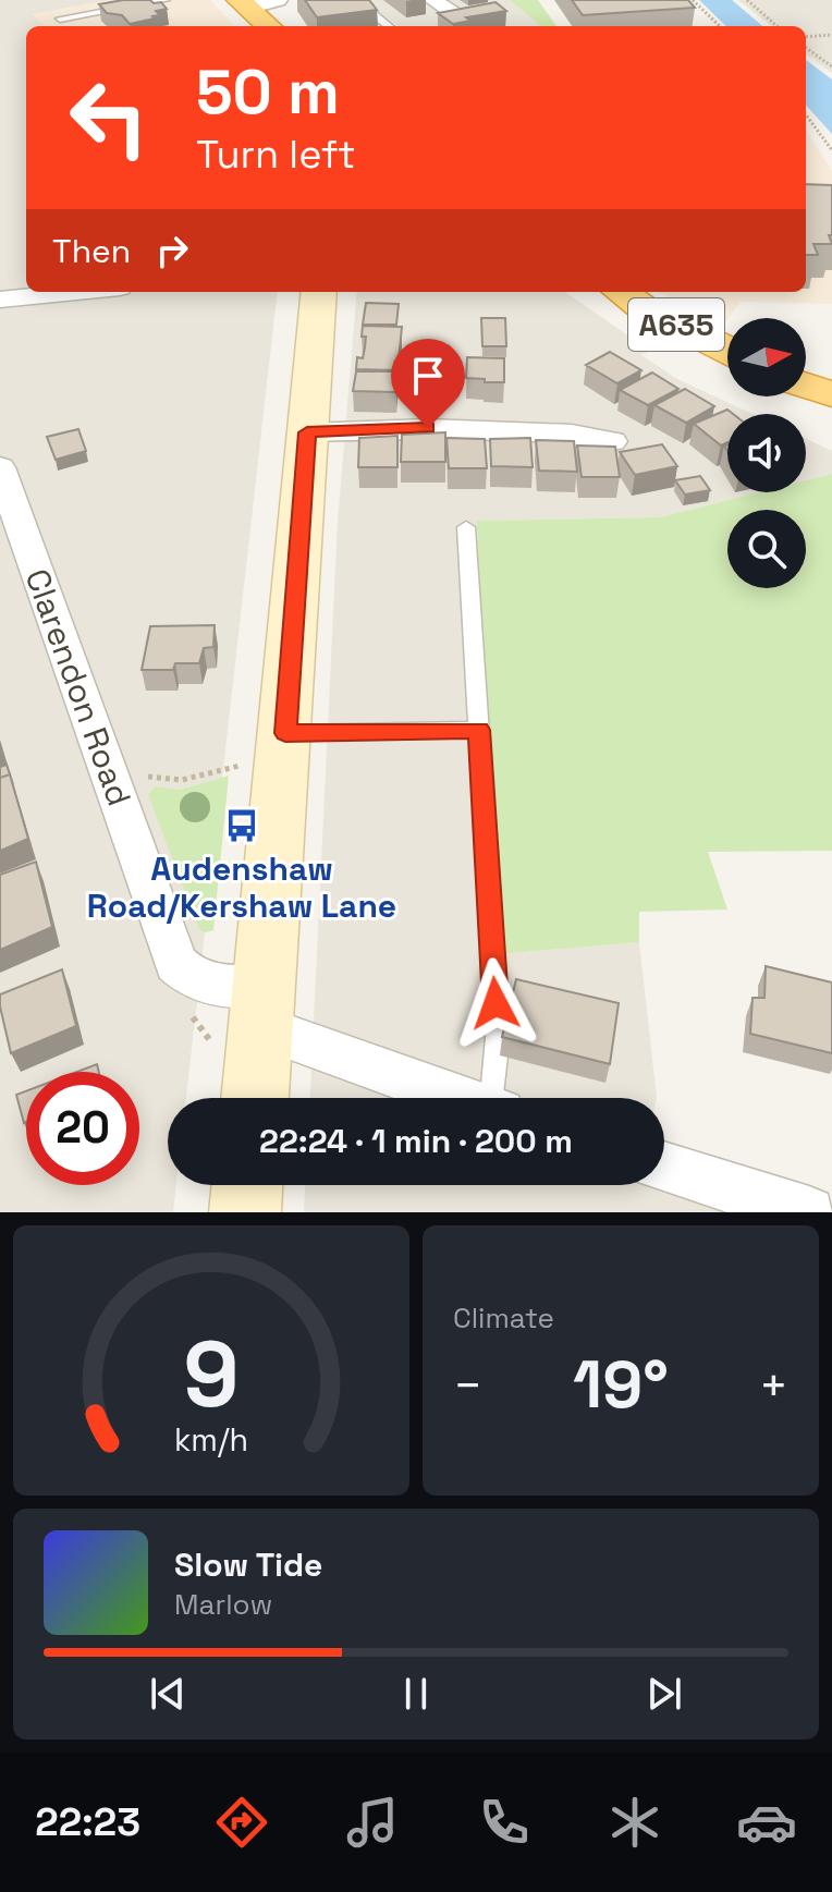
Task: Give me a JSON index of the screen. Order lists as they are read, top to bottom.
{
  "streets": {
    "highway": ["A635"],
    "street": ["Clarendon Road"]
  },
  "places": {
    "bus stop": ["Audenshaw Road/Kershaw Lane"]
  },
  "north": "right",
  "page": {
    "turn": ["50 m", "Turn left"],
    "then": "Then",
    "limit": "20",
    "trip": "22:24 · 1 min · 200 m",
    "tile": "Climate",
    "heat": ["−", "19°", "+"],
    "song": ["Slow Tide", "Marlow"],
    "tabs": "22:23",
    "gauge": ["9", "km/h"]
  }
}
